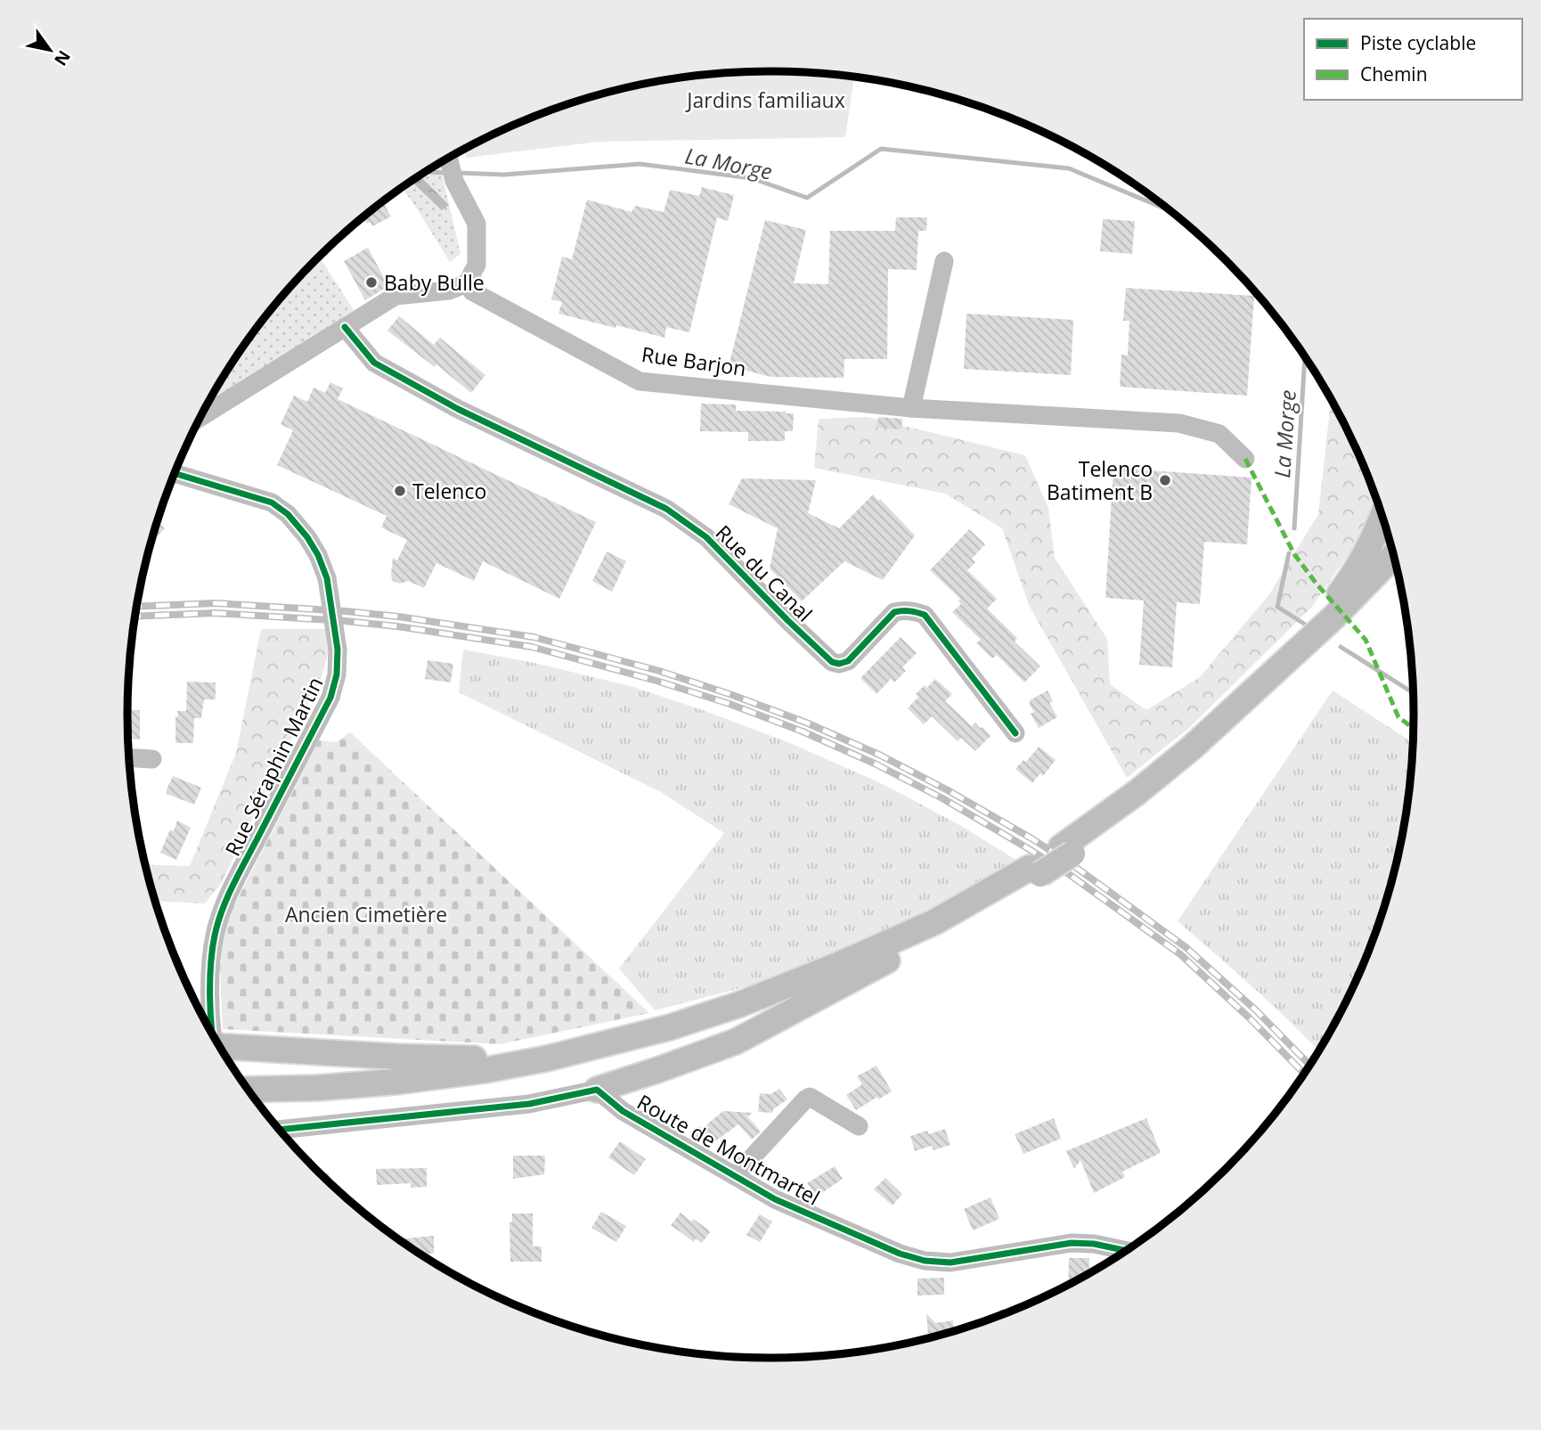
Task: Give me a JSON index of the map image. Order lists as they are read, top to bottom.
{
  "streets": {
    "street": [
      "Rue Barjon",
      "Rue du Canal",
      "Rue Séraphin Martin",
      "Route de Montmartel"
    ]
  },
  "water": ["La Morge"],
  "parks": ["Jardins familiaux", "Ancien Cimetière"],
  "places": ["Baby Bulle", "Telenco Batiment B", "Telenco"],
  "legend": ["Piste cyclable", "Chemin"],
  "north": "bottom right"
}
